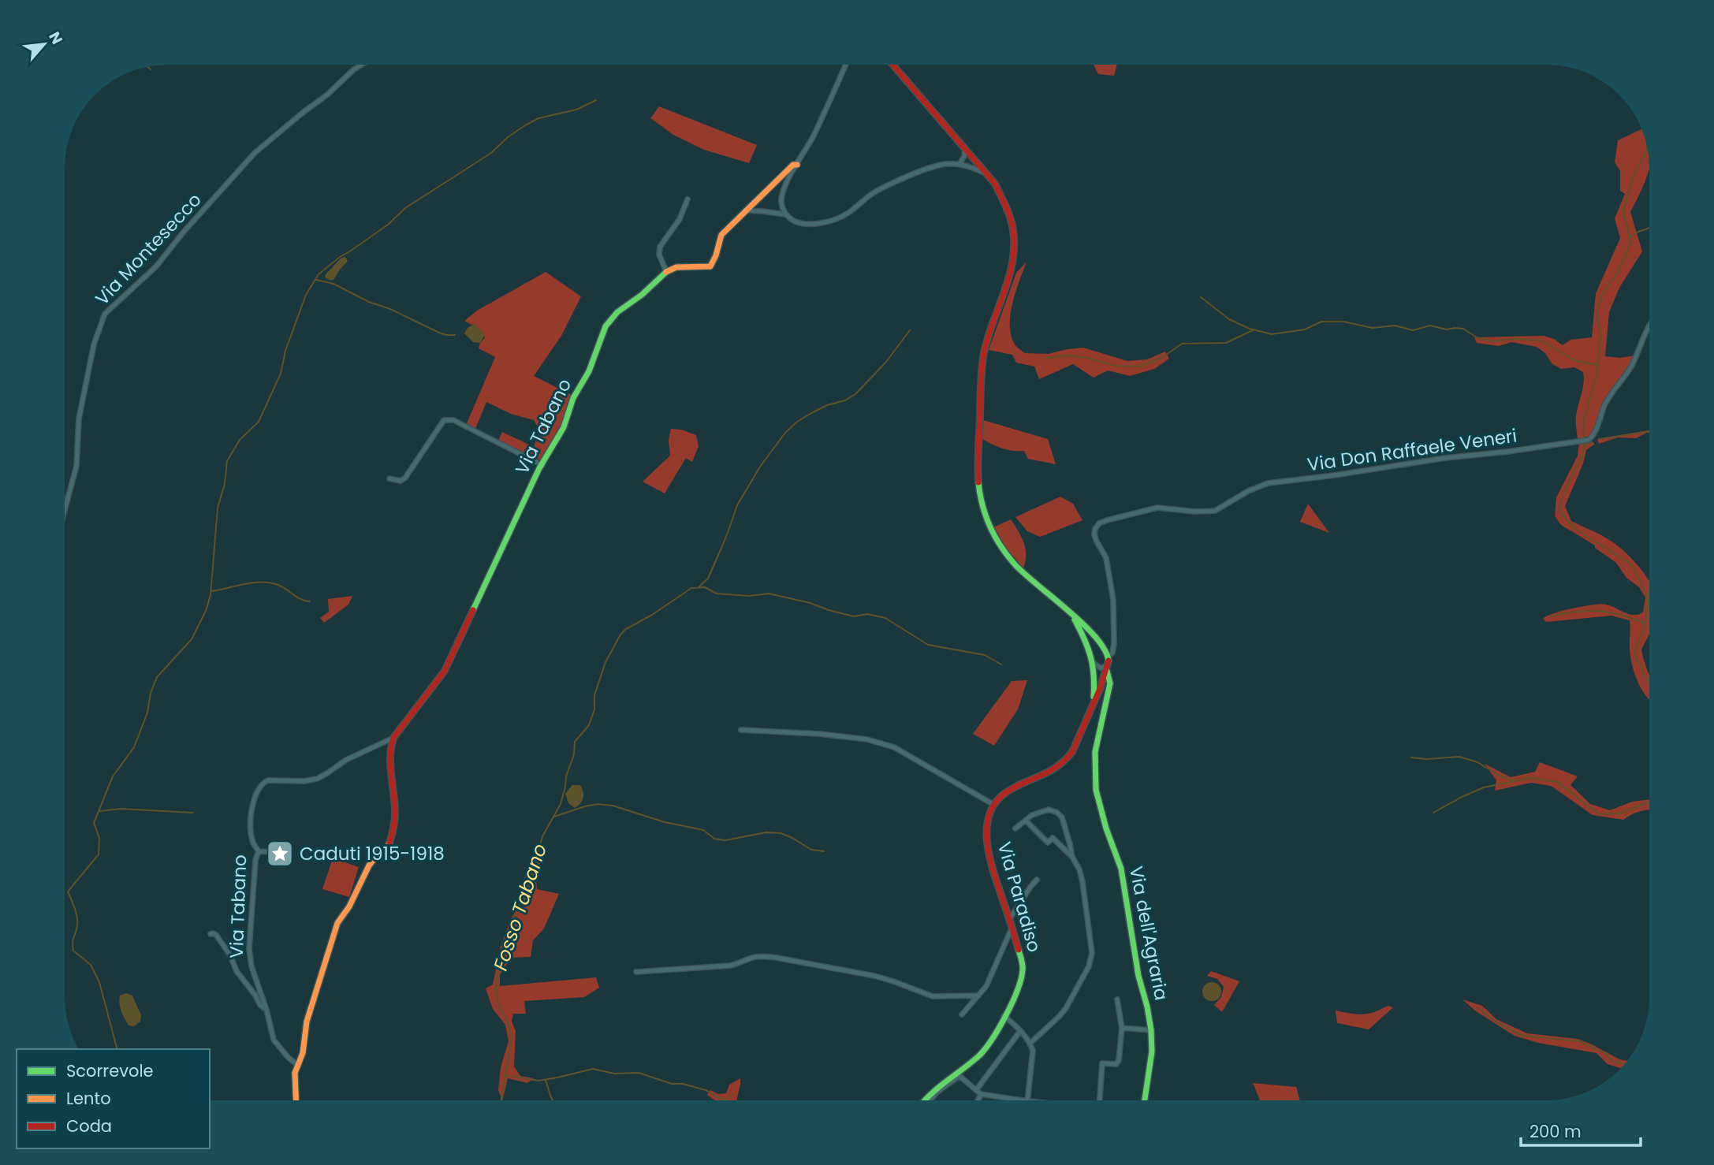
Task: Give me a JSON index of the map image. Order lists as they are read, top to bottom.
{
  "streets": {
    "street": [
      "Via Montesecco",
      "Via Tabano",
      "Via Don Raffaele Veneri",
      "Via Paradiso",
      "Via dell'Agraria"
    ]
  },
  "crossings": [
    ["Via Don Raffaele Veneri", "Via dell'Agraria"]
  ],
  "water": ["Fosso Tabano"],
  "places": {
    "place": ["Caduti 1915-1918"]
  },
  "legend": ["Scorrevole", "Lento", "Coda"],
  "scale_bar": "200 m",
  "north": "top right"
}
